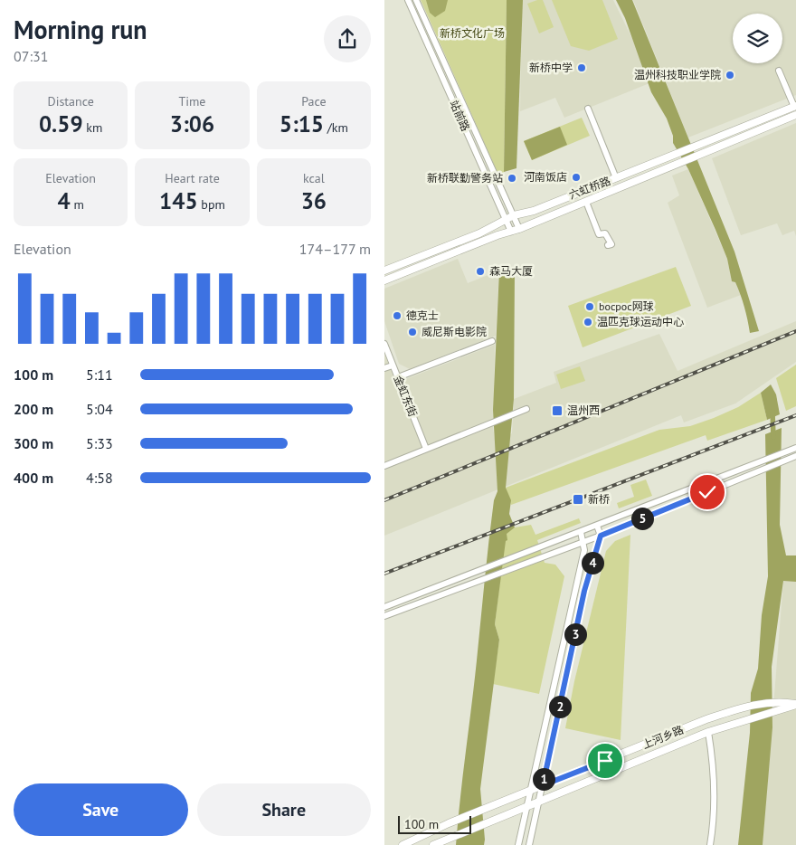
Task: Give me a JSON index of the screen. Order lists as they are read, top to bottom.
{
  "streets": {
    "main road": ["六虹桥路", "上河乡路"],
    "street": ["站前路", "金虹东街"]
  },
  "crossings": [
    ["站前路", "六虹桥路"]
  ],
  "parks": ["新桥文化广场"],
  "places": {
    "other": [
      "新桥中学",
      "温州科技职业学院",
      "河南饭店",
      "新桥联勤警务站",
      "森马大厦",
      "bocpoc网球",
      "德克士",
      "温匹克球运动中心",
      "威尼斯电影院"
    ],
    "transit": ["温州西", "新桥"]
  },
  "scale_bar": "100 m",
  "page": {
    "heading": ["Morning run", "07:31"],
    "stats": [
      ["Distance", "0.59 km"],
      ["Time", "3:06"],
      ["Pace", "5:15 /km"],
      ["Elevation", "4 m"],
      ["Heart rate", "145 bpm"],
      ["kcal", "36"]
    ],
    "chart": ["Elevation", "174–177 m"],
    "list": [
      {
        "name": "100 m",
        "note": "5:11"
      },
      {
        "name": "200 m",
        "note": "5:04"
      },
      {
        "name": "300 m",
        "note": "5:33"
      },
      {
        "name": "400 m",
        "note": "4:58"
      }
    ],
    "pins": [
      "5",
      "4",
      "3",
      "2",
      "1"
    ],
    "buttons": ["Save", "Share"],
    "scale": "100 m"
  }
}
